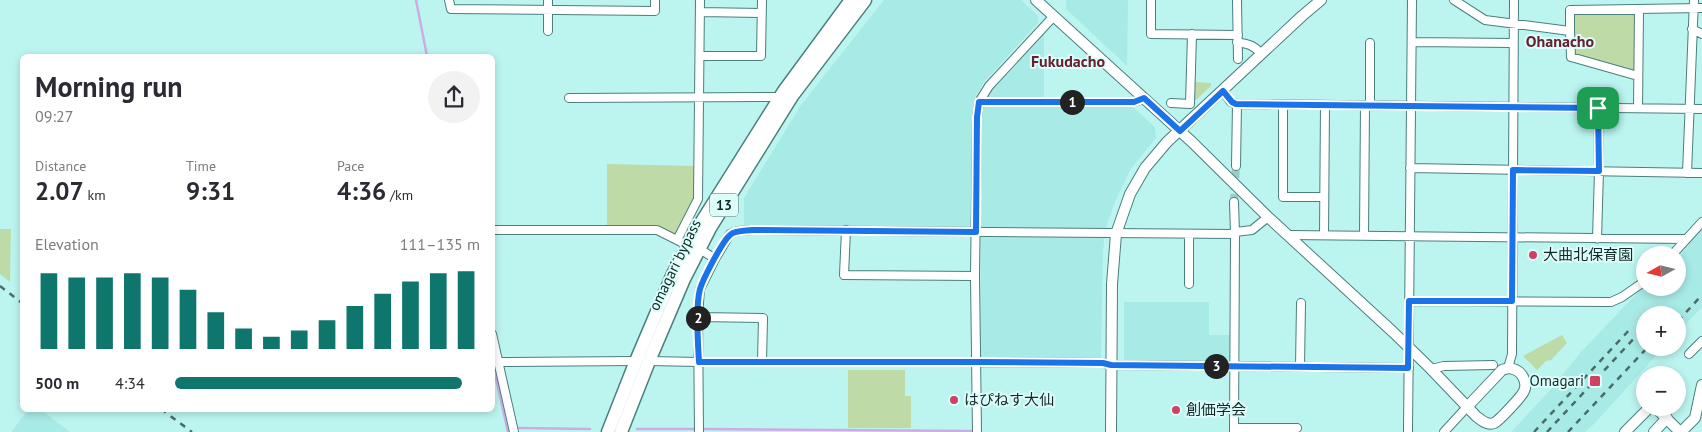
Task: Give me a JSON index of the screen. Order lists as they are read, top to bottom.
{
  "streets": {
    "highway": ["13", "omagari bypass"]
  },
  "districts": ["Ohanacho", "Fukudacho"],
  "places": {
    "other": ["大曲北保育園", "はぴねす大仙", "創価学会"],
    "transit": ["Omagari"]
  },
  "north": "left",
  "page": {
    "heading": ["Morning run", "09:27"],
    "pins": ["1", "2", "3"],
    "stats": [
      ["Distance", "2.07 km"],
      ["Time", "9:31"],
      ["Pace", "4:36 /km"]
    ],
    "chart": ["Elevation", "111–135 m"],
    "map_buttons": ["+", "−"],
    "list": [
      {
        "name": "500 m",
        "note": "4:34"
      }
    ]
  }
}
